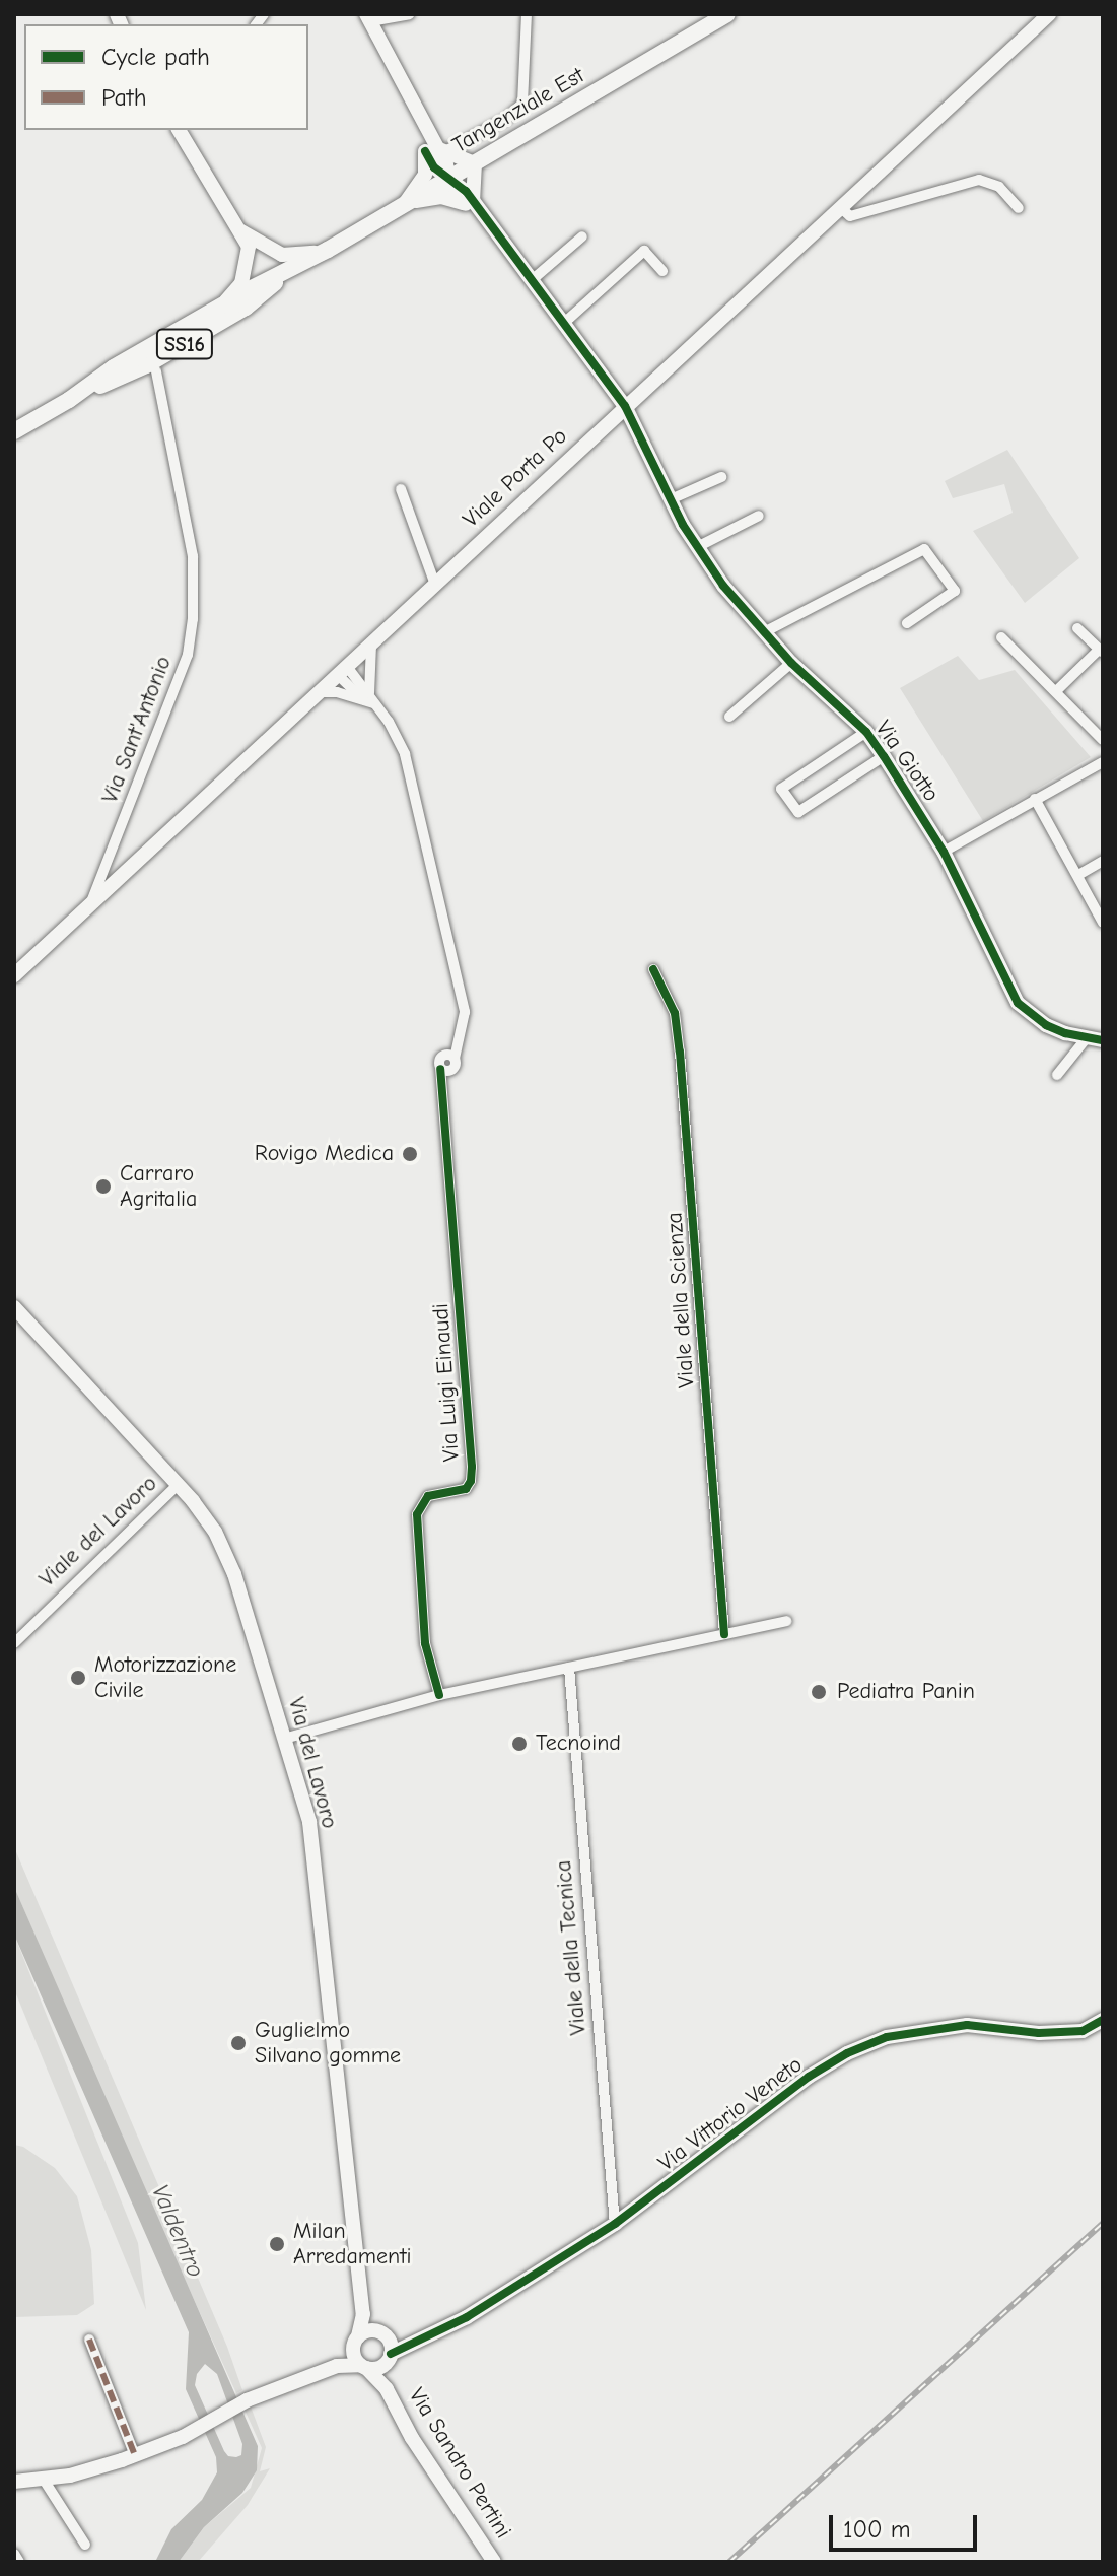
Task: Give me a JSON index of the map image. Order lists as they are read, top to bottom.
{
  "streets": {
    "main road": ["Tangenziale Est", "SS16"],
    "street": [
      "Viale Porta Po",
      "Via Sant'Antonio",
      "Via Giotto",
      "Viale della Scienza",
      "Via Luigi Einaudi",
      "Viale del Lavoro",
      "Via del Lavoro",
      "Viale della Tecnica",
      "Via Vittorio Veneto",
      "Via Sandro Pertini"
    ]
  },
  "crossings": [
    ["Tangenziale Est", "Via Giotto"],
    ["Viale Porta Po", "Via Sant'Antonio"],
    ["Viale Porta Po", "Via Giotto"],
    ["Viale del Lavoro", "Via del Lavoro"],
    ["Viale della Tecnica", "Via Vittorio Veneto"]
  ],
  "water": ["Valdentro"],
  "places": [
    "Rovigo Medica",
    "Carraro Agritalia",
    "Motorizzazione Civile",
    "Pediatra Panin",
    "Tecnoind",
    "Guglielmo Silvano gomme",
    "Milan Arredamenti"
  ],
  "legend": ["Cycle path", "Path"],
  "scale_bar": "100 m"
}
